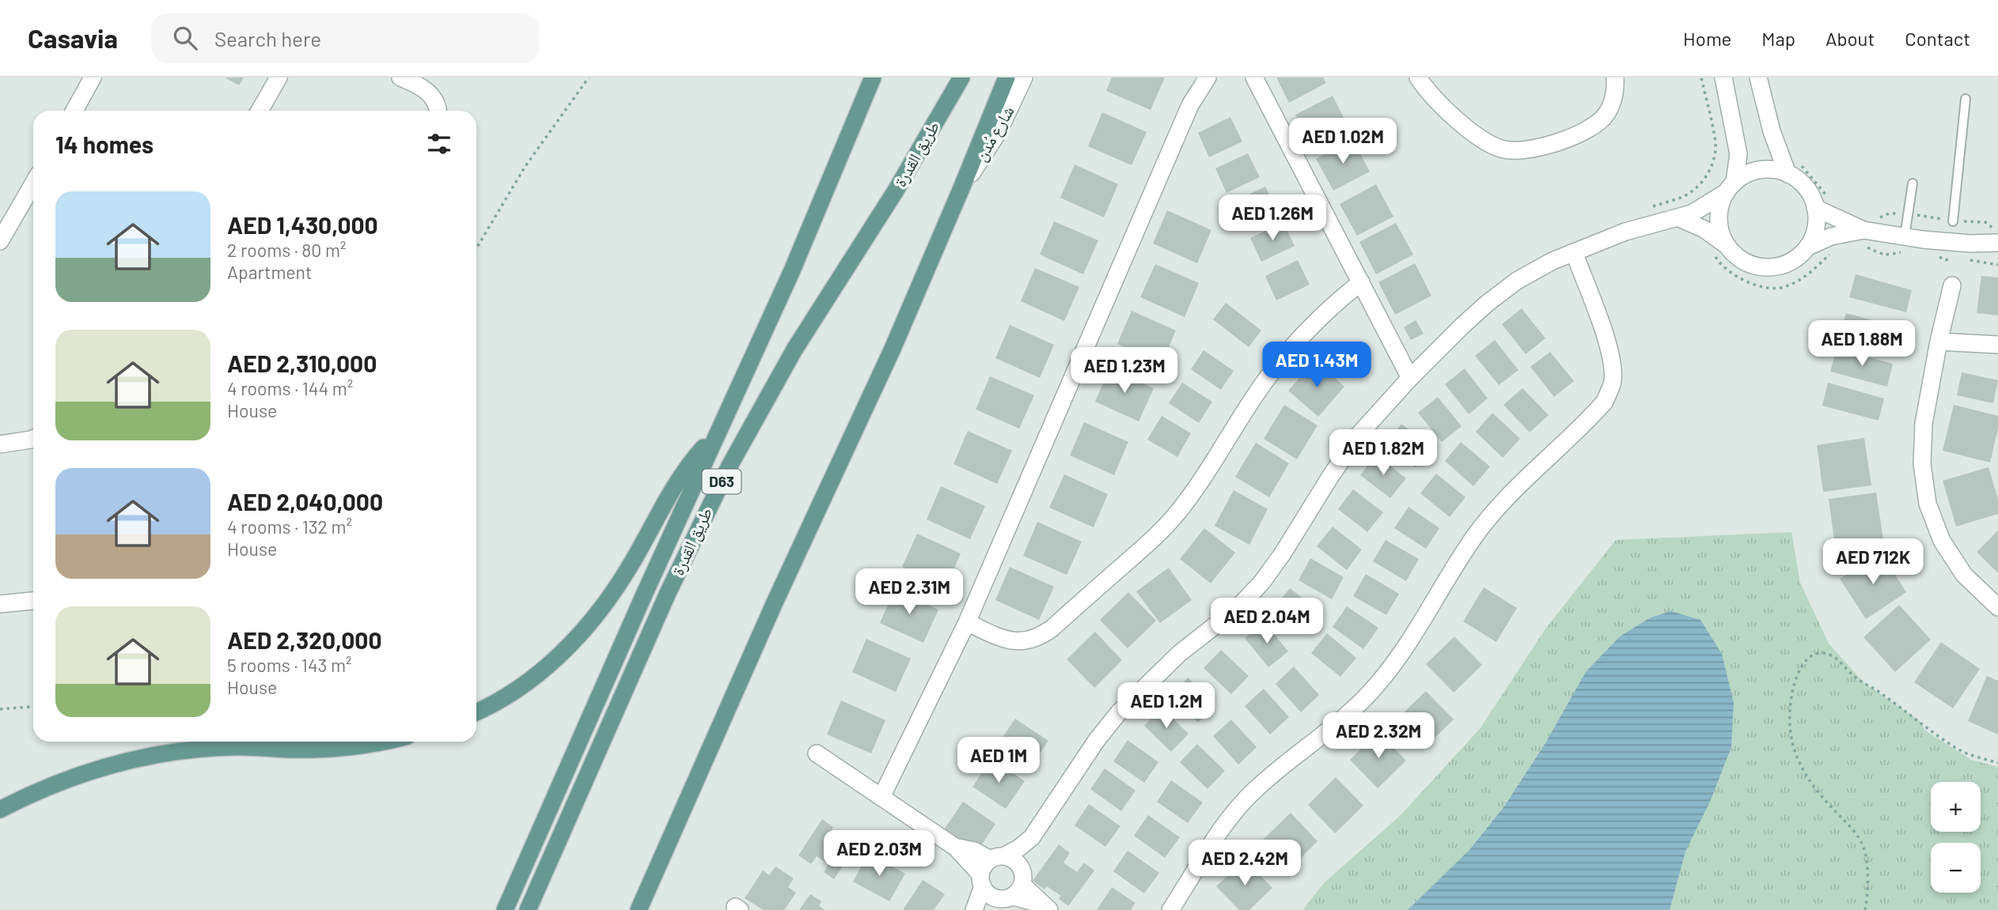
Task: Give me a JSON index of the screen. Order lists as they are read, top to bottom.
{
  "streets": {
    "main road": ["طريق القدرة", "D63"],
    "street": ["شارع مُدن"]
  },
  "page": {
    "header": "Casavia",
    "search": "Search here",
    "nav": [
      "Home",
      "Map",
      "About",
      "Contact"
    ],
    "heading": "14 homes",
    "price": [
      "AED 1.02M",
      "AED 1.26M",
      "AED 1.88M",
      "AED 1.43M",
      "AED 1.23M",
      "AED 1.82M",
      "AED 712K",
      "AED 2.31M",
      "AED 2.04M",
      "AED 1.2M",
      "AED 2.32M",
      "AED 1M",
      "AED 2.03M",
      "AED 2.42M"
    ],
    "list": [
      {
        "name": "AED 1,430,000",
        "note": "2 rooms · 80 m² · Apartment"
      },
      {
        "name": "AED 2,310,000",
        "note": "4 rooms · 144 m² · House"
      },
      {
        "name": "AED 2,040,000",
        "note": "4 rooms · 132 m² · House"
      },
      {
        "name": "AED 2,320,000",
        "note": "5 rooms · 143 m² · House"
      }
    ],
    "map_buttons": ["+", "−"]
  }
}
